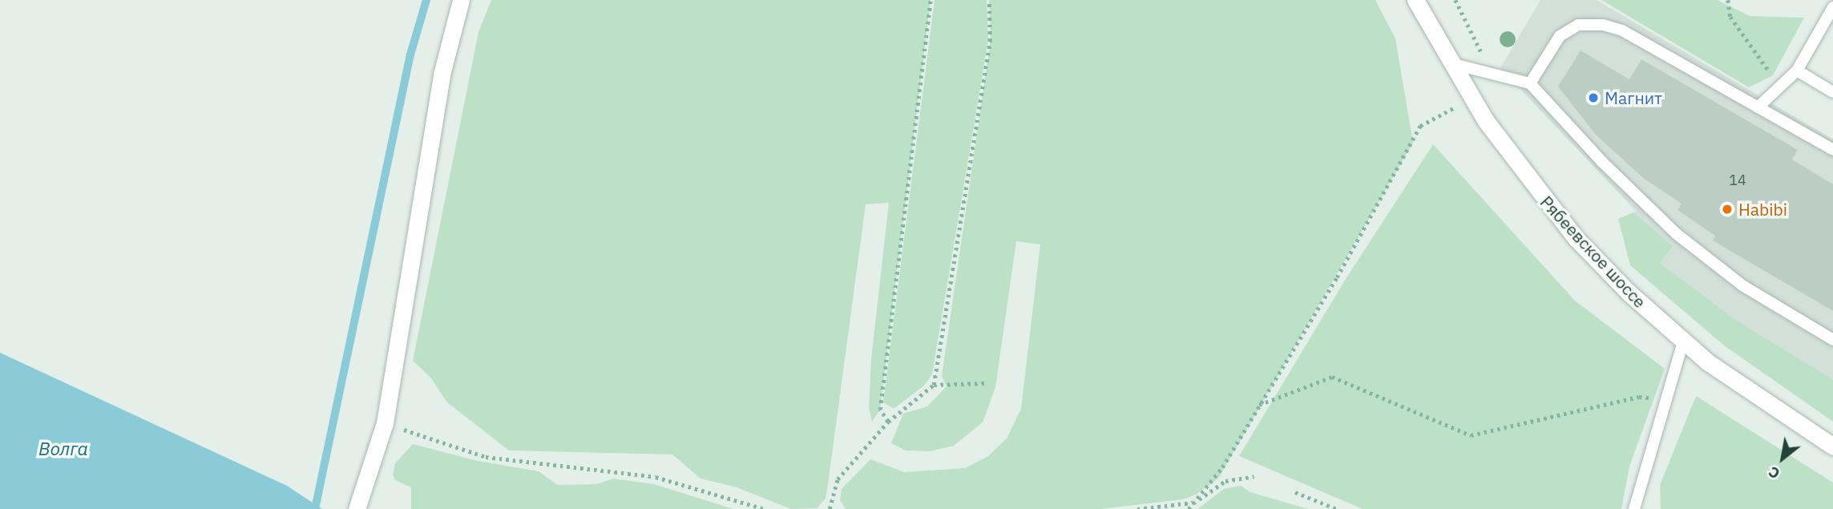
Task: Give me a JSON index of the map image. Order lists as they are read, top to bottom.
{
  "streets": {
    "street": ["Рябеевское шоссе"]
  },
  "water": ["Волга"],
  "places": ["Магнит", "Habibi"],
  "house_numbers": ["14"],
  "north": "bottom left"
}
